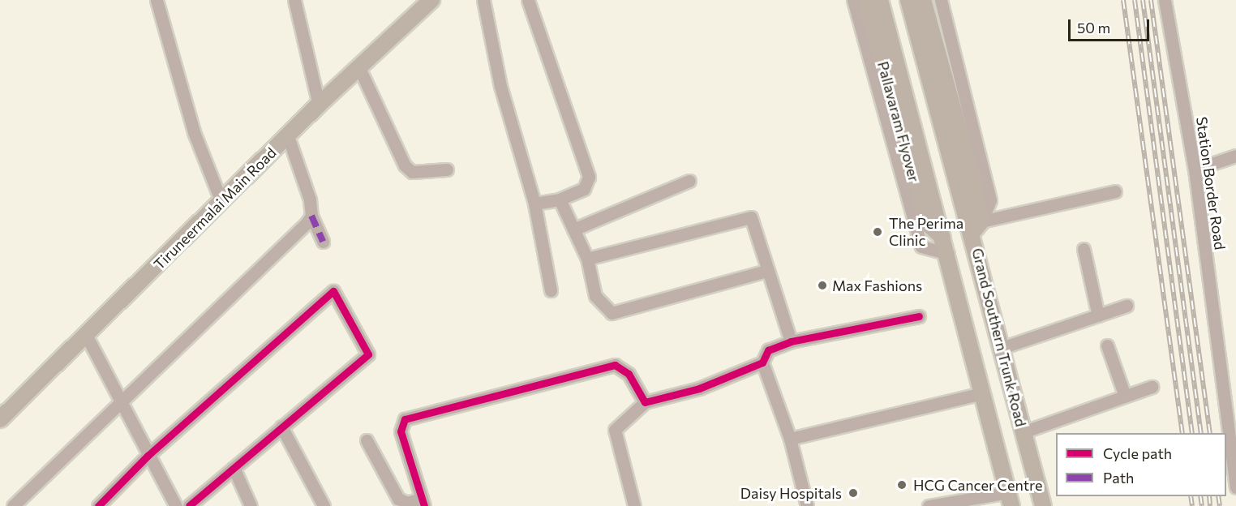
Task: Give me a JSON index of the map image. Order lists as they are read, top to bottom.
{
  "streets": {
    "main road": ["Pallavaram Flyover", "Tiruneermalai Main Road", "Grand Southern Trunk Road"],
    "street": ["Station Border Road"]
  },
  "crossings": [
    ["Pallavaram Flyover", "Grand Southern Trunk Road"]
  ],
  "places": [
    "The Perima Clinic",
    "Max Fashions",
    "HCG Cancer Centre",
    "Daisy Hospitals"
  ],
  "legend": ["Cycle path", "Path"],
  "scale_bar": "50 m"
}
